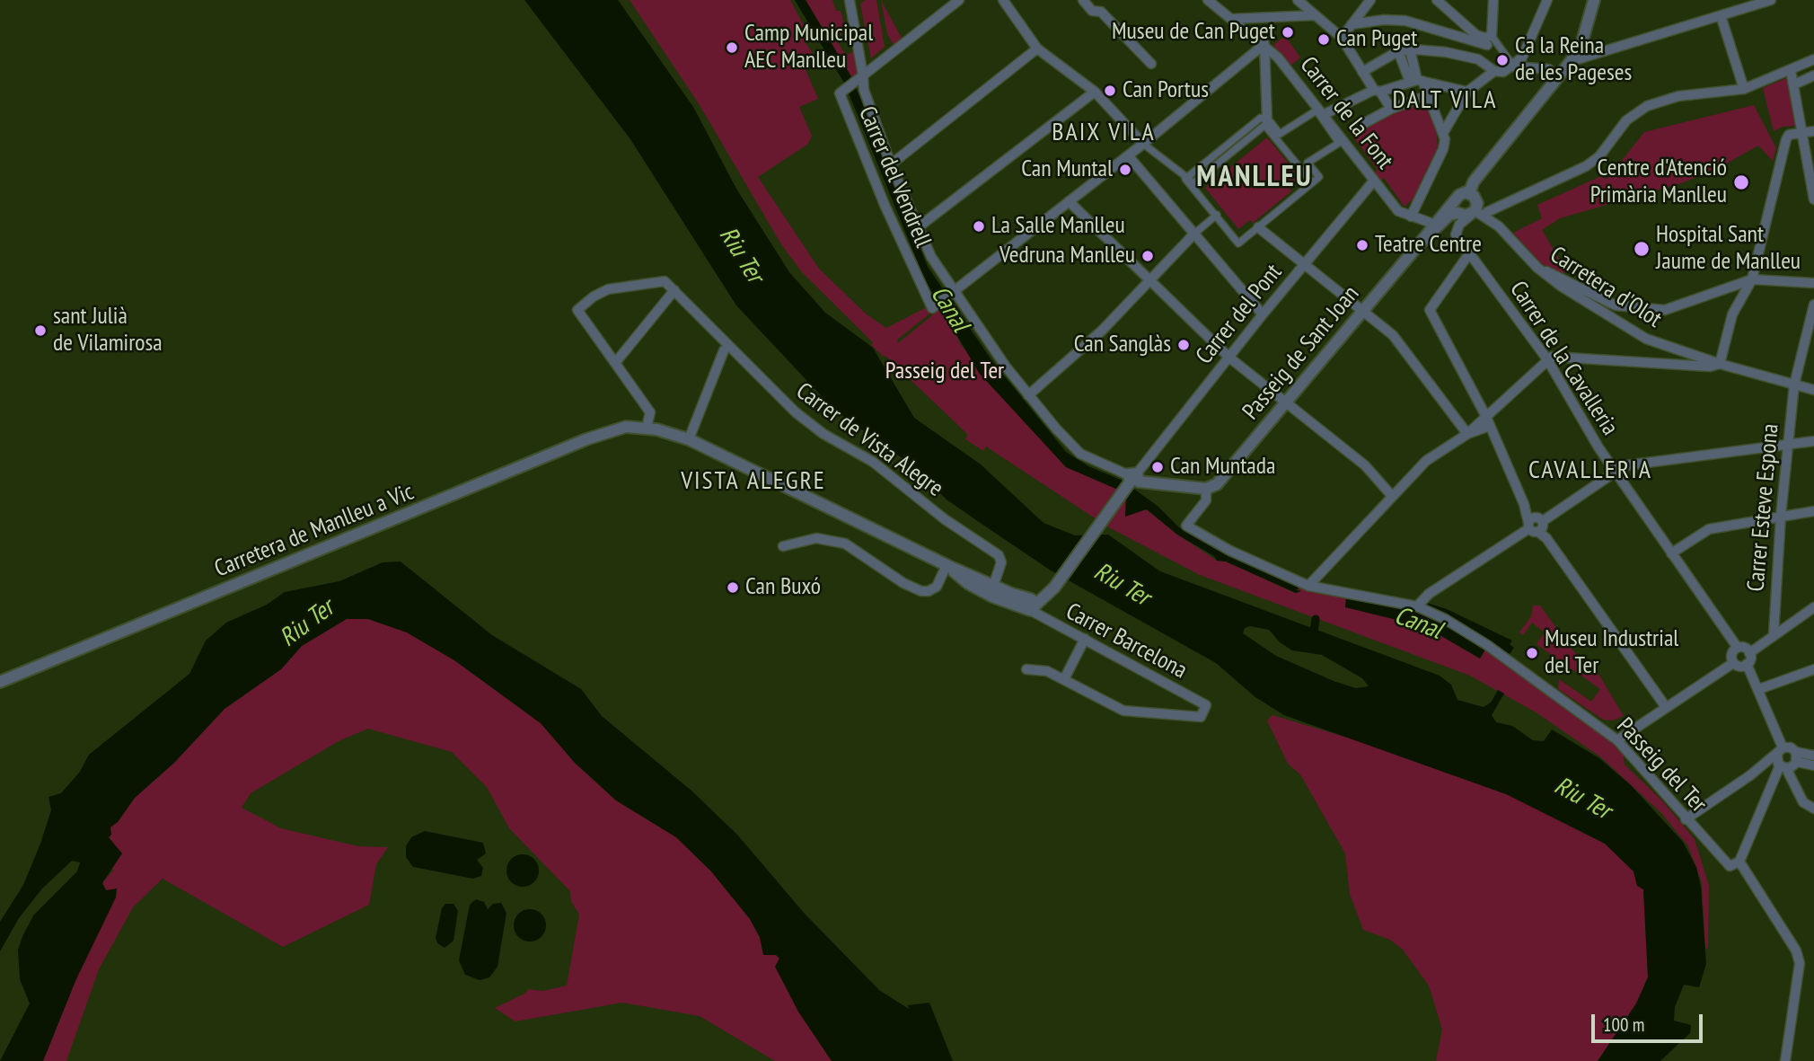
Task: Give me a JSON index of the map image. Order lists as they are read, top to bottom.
{
  "streets": {
    "street": [
      "Carrer de la Font",
      "Carrer del Vendrell",
      "Carretera d'Olot",
      "Carrer del Pont",
      "Passeig de Sant Joan",
      "Carrer de la Cavalleria",
      "Carrer de Vista Alegre",
      "Carrer Esteve Espona",
      "Carretera de Manlleu a Vic",
      "Carrer Barcelona",
      "Passeig del Ter"
    ]
  },
  "crossings": [
    ["Carrer de la Font", "Carrer del Pont"],
    ["Carrer de la Font", "Passeig de Sant Joan"],
    ["Carretera d'Olot", "Passeig de Sant Joan"],
    ["Carretera d'Olot", "Carrer de la Cavalleria"],
    ["Carretera d'Olot", "Carrer Esteve Espona"],
    ["Passeig de Sant Joan", "Carrer de la Cavalleria"],
    ["Passeig de Sant Joan", "Passeig del Ter"]
  ],
  "districts": [
    "DALT VILA",
    "BAIX VILA",
    "MANLLEU",
    "CAVALLERIA",
    "VISTA ALEGRE"
  ],
  "water": ["Riu Ter", "Canal"],
  "parks": ["Passeig del Ter"],
  "places": [
    "Museu de Can Puget",
    "Can Puget",
    "Camp Municipal AEC Manlleu",
    "Ca la Reina de les Pageses",
    "Can Portus",
    "Can Muntal",
    "Centre d'Atenció Primària Manlleu",
    "La Salle Manlleu",
    "Teatre Centre",
    "Hospital Sant Jaume de Manlleu",
    "Vedruna Manlleu",
    "sant Julià de Vilamirosa",
    "Can Sanglàs",
    "Can Muntada",
    "Can Buxó",
    "Museu Industrial del Ter"
  ],
  "scale_bar": "100 m"
}
